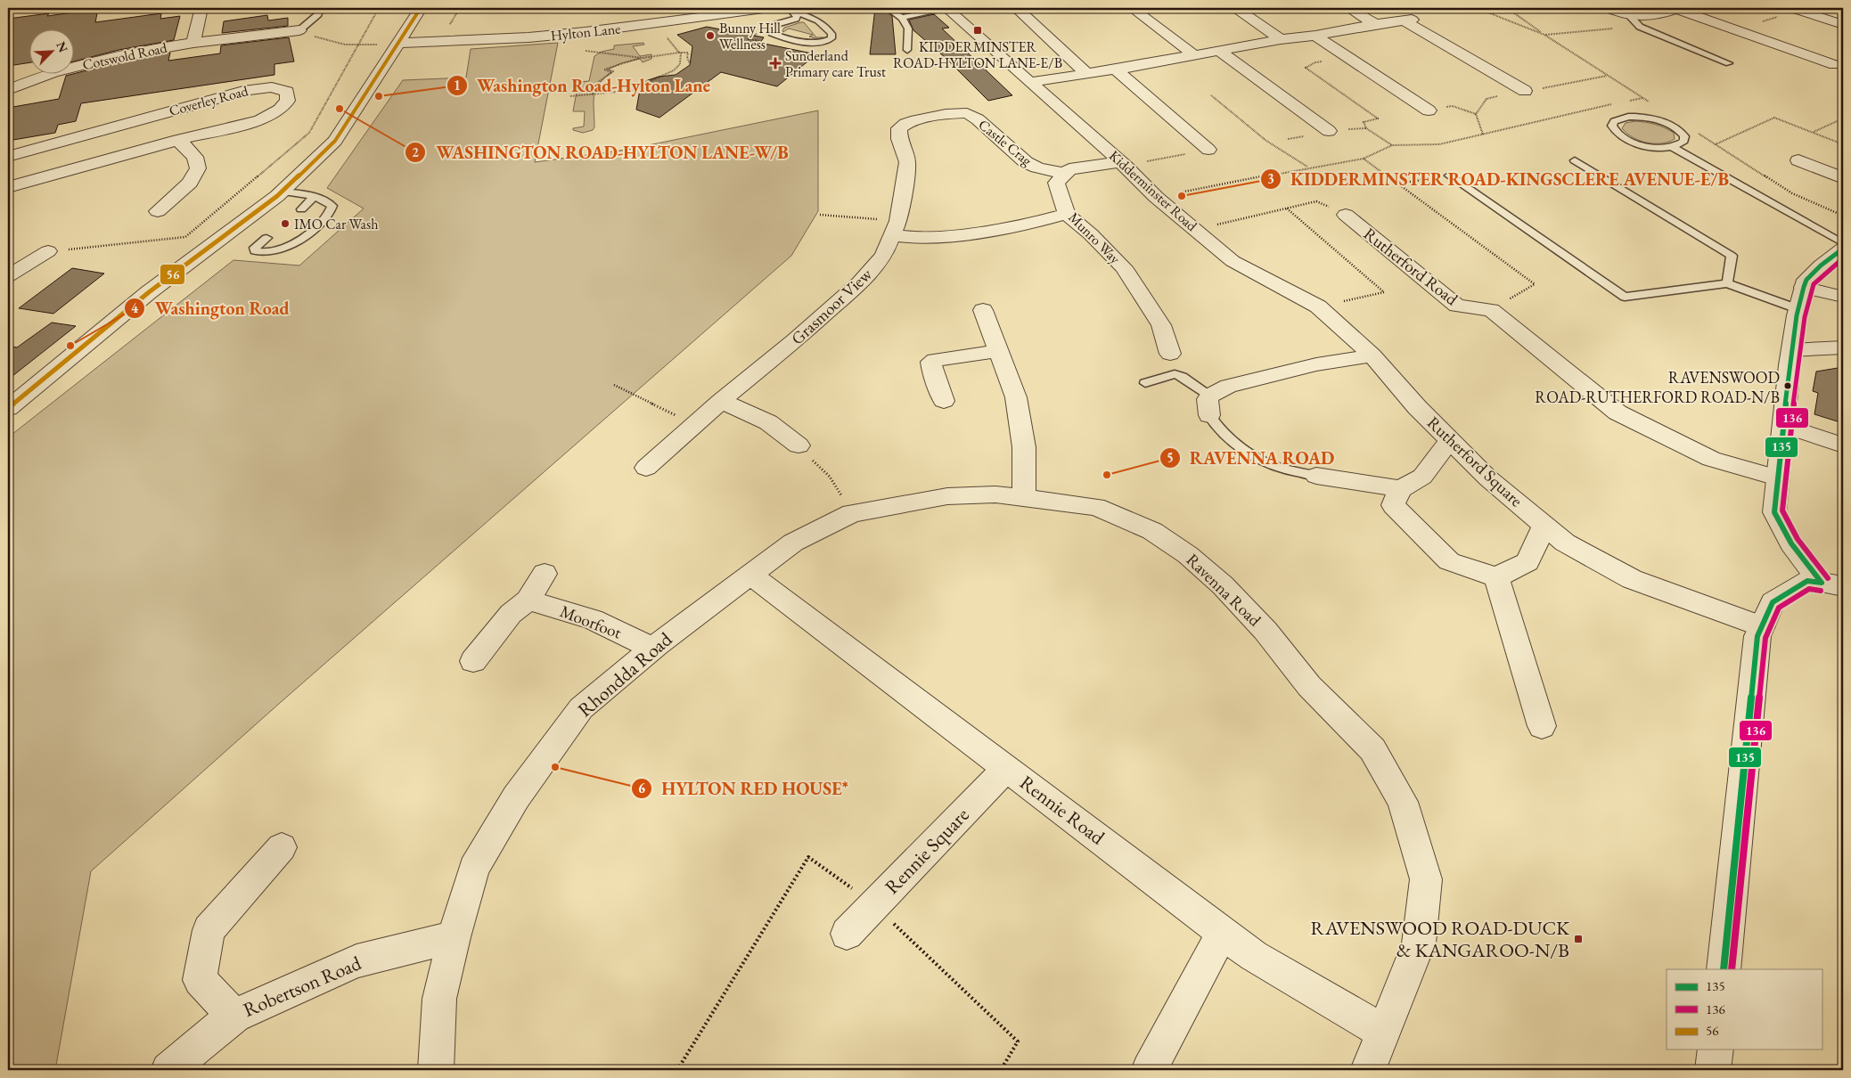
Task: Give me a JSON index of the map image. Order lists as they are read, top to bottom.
{
  "streets": {
    "street": [
      "Hylton Lane",
      "Cotswold Road",
      "Coverley Road",
      "Castle Crag",
      "Kidderminster Road",
      "Munro Way",
      "Rutherford Road",
      "Grasmoor View",
      "Rutherford Square",
      "Ravenna Road",
      "Moorfoot",
      "Rhondda Road",
      "Rennie Road",
      "Rennie Square",
      "Robertson Road"
    ]
  },
  "crossings": [
    ["Castle Crag", "Munro Way"],
    ["Castle Crag", "Grasmoor View"],
    ["Kidderminster Road", "Rutherford Square"],
    ["Ravenna Road", "Rhondda Road"],
    ["Ravenna Road", "Rennie Road"],
    ["Moorfoot", "Rhondda Road"],
    ["Rhondda Road", "Rennie Road"],
    ["Rhondda Road", "Robertson Road"],
    ["Rennie Road", "Rennie Square"]
  ],
  "places": {
    "transit": ["KIDDERMINSTER ROAD-HYLTON LANE-E/B", "RAVENSWOOD ROAD-DUCK & KANGAROO-N/B"],
    "other": [
      "Bunny Hill Wellness",
      "Washington Road-Hylton Lane",
      "WASHINGTON ROAD-HYLTON LANE-W/B",
      "KIDDERMINSTER ROAD-KINGSCLERE AVENUE-E/B",
      "IMO Car Wash",
      "Washington Road",
      "RAVENSWOOD ROAD-RUTHERFORD ROAD-N/B",
      "RAVENNA ROAD",
      "HYLTON RED HOUSE*"
    ],
    "health": ["Sunderland Primary care Trust"]
  },
  "lines": ["transit line 56", "transit line 135", "transit line 136"],
  "legend": ["135", "136", "56"],
  "north": "top right"
}
